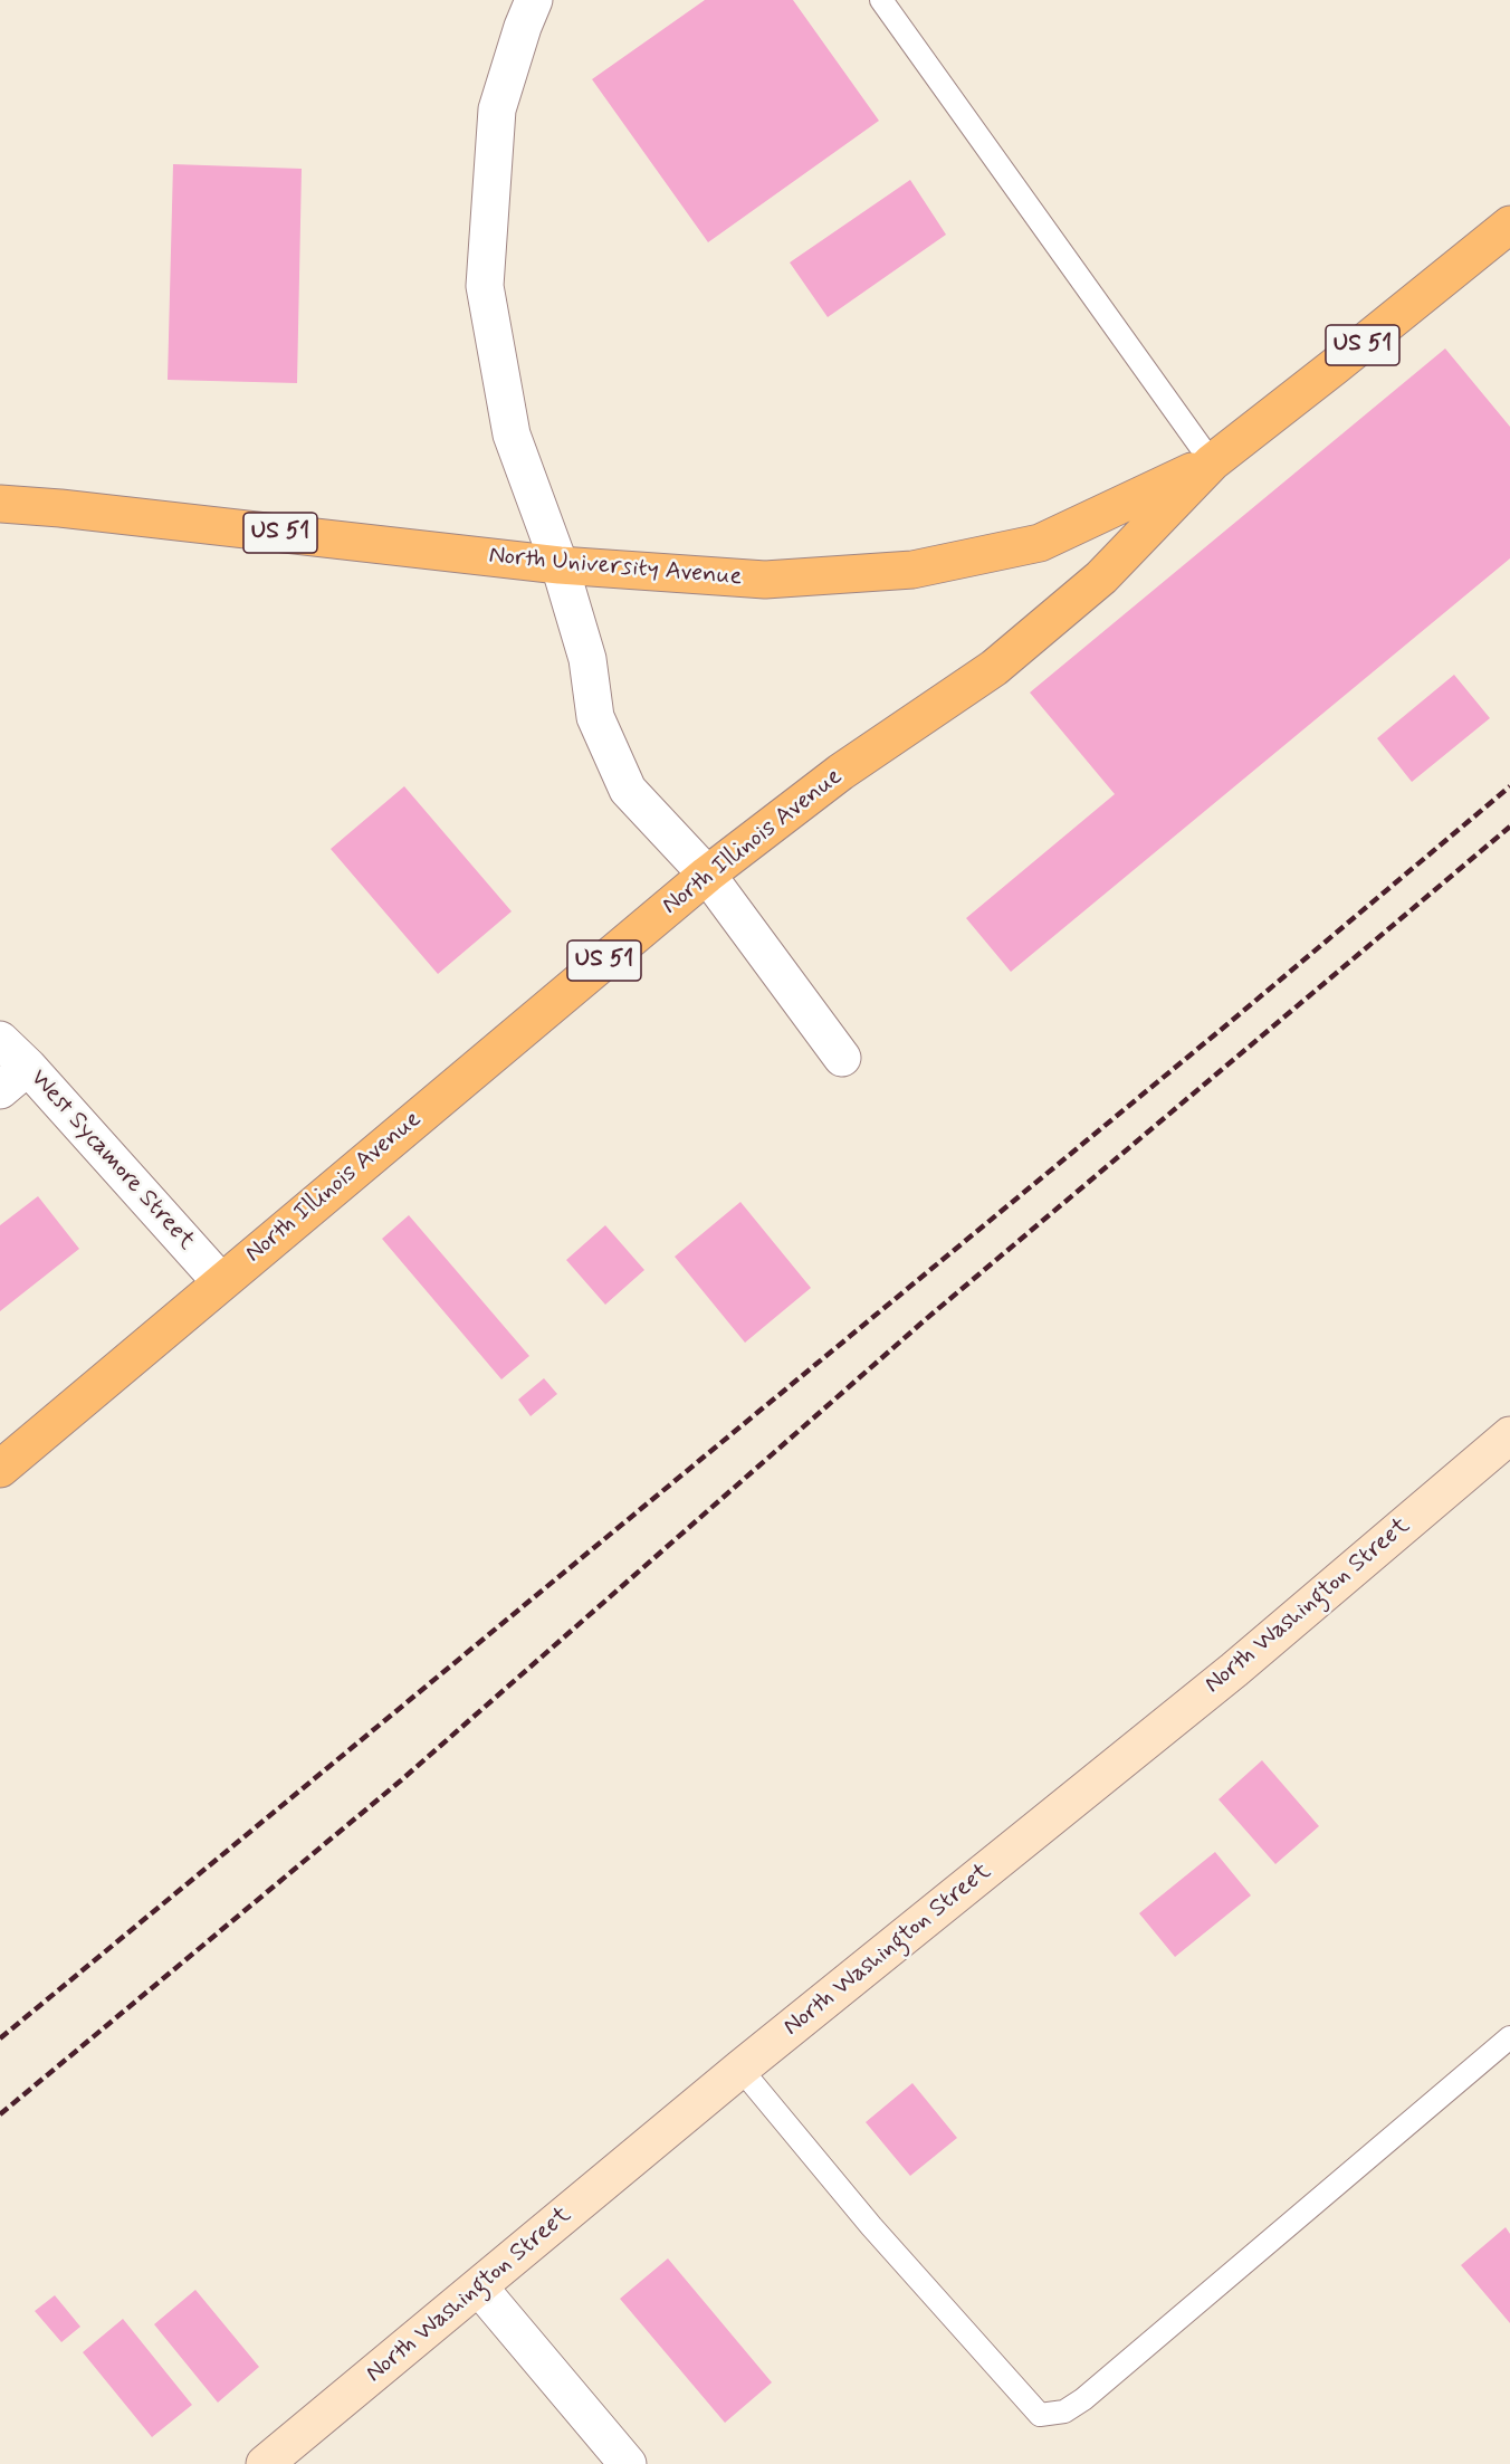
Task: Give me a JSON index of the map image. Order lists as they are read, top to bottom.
{
  "streets": {
    "main road": ["US 51", "North University Avenue", "North Illinois Avenue"],
    "street": ["West Sycamore Street", "North Washington Street"]
  },
  "crossings": [
    ["North University Avenue", "North Illinois Avenue"],
    ["North Illinois Avenue", "West Sycamore Street"]
  ]
}
